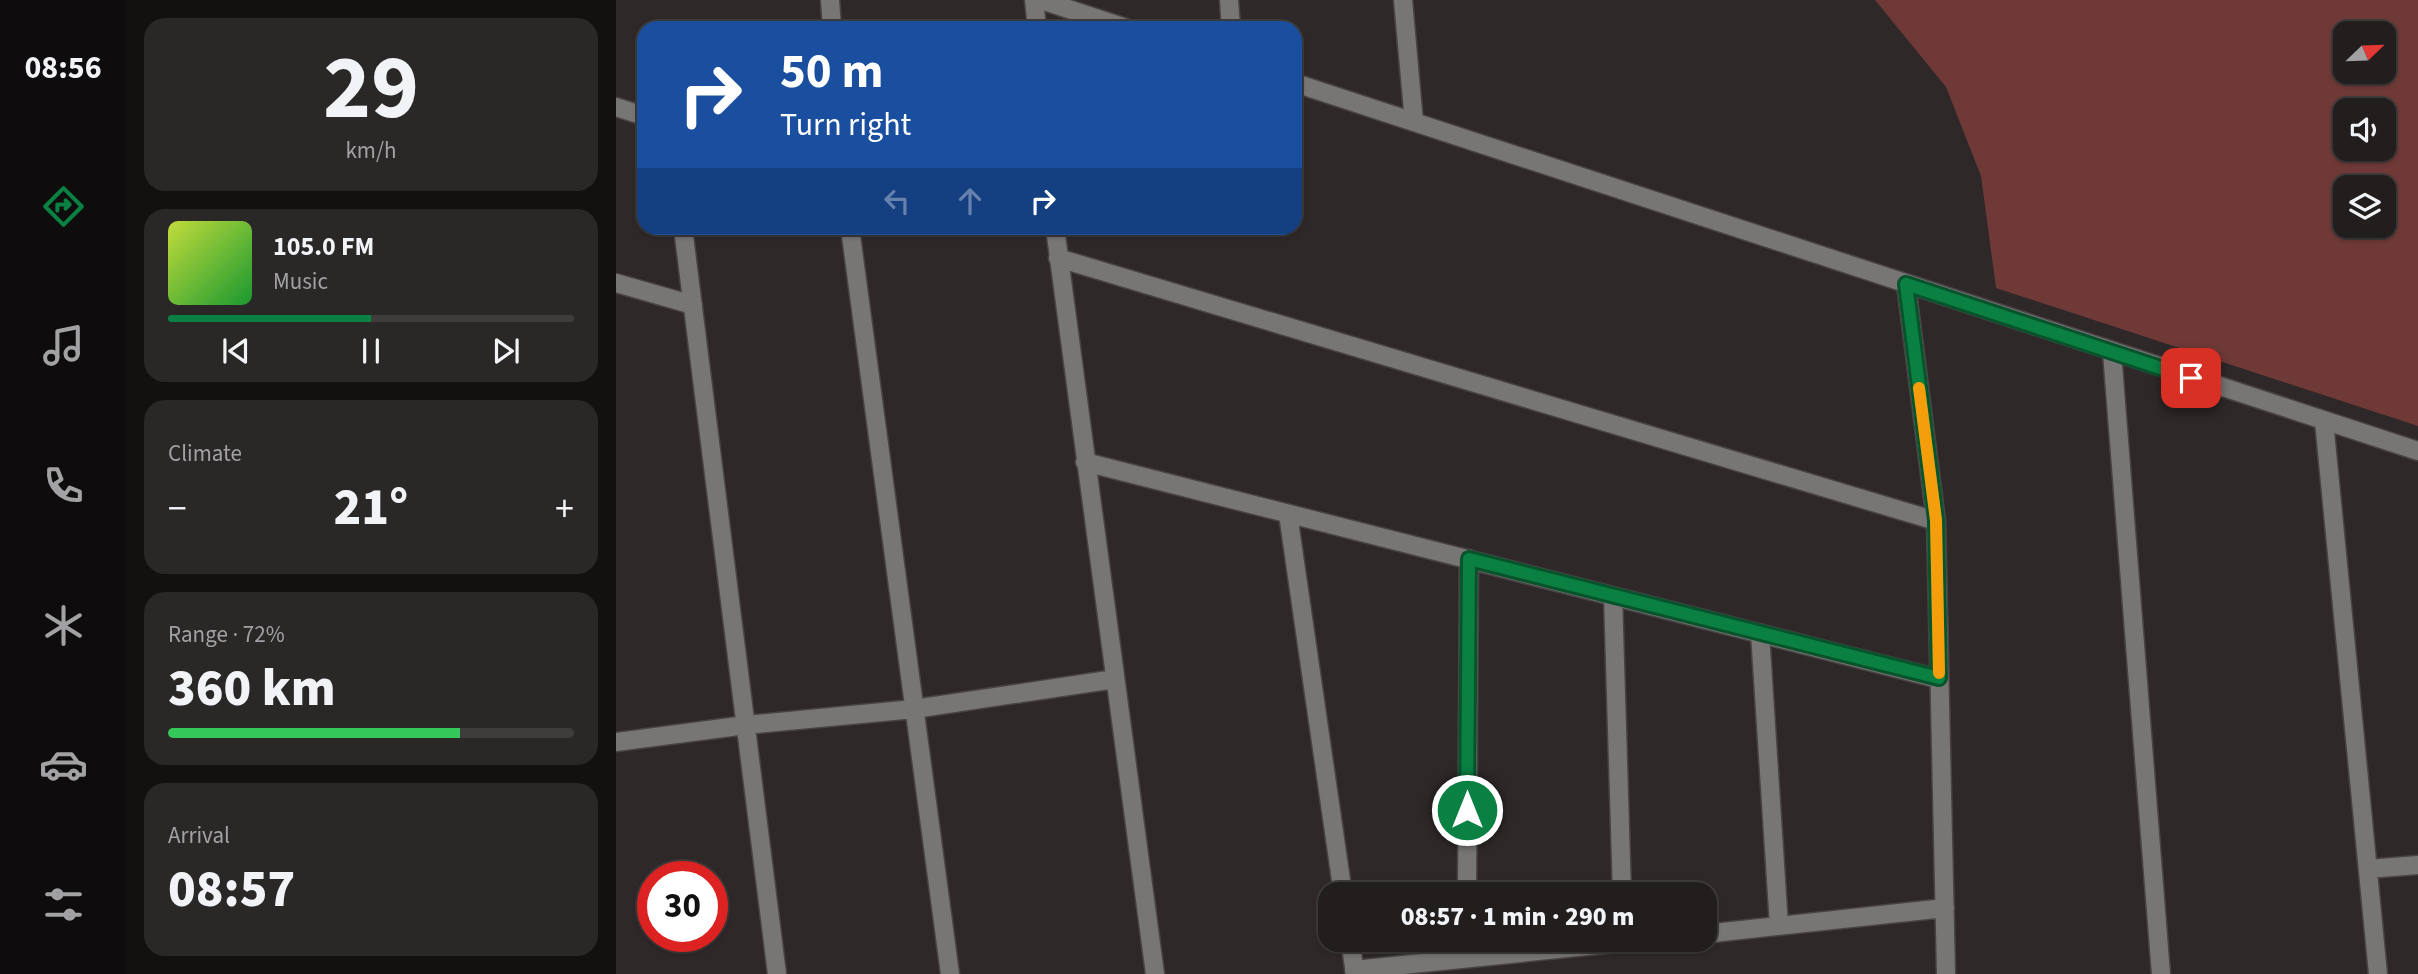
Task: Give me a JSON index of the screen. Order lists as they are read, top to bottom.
{
  "north": "top right",
  "page": {
    "tabs": "08:56",
    "tile": [
      ["29", "km/h"],
      "Climate",
      ["Range · 72%", "360 km"],
      ["Arrival", "08:57"]
    ],
    "turn": ["50 m", "Turn right"],
    "song": ["105.0 FM", "Music"],
    "heat": ["−", "21°", "+"],
    "limit": "30",
    "trip": "08:57 · 1 min · 290 m"
  }
}
